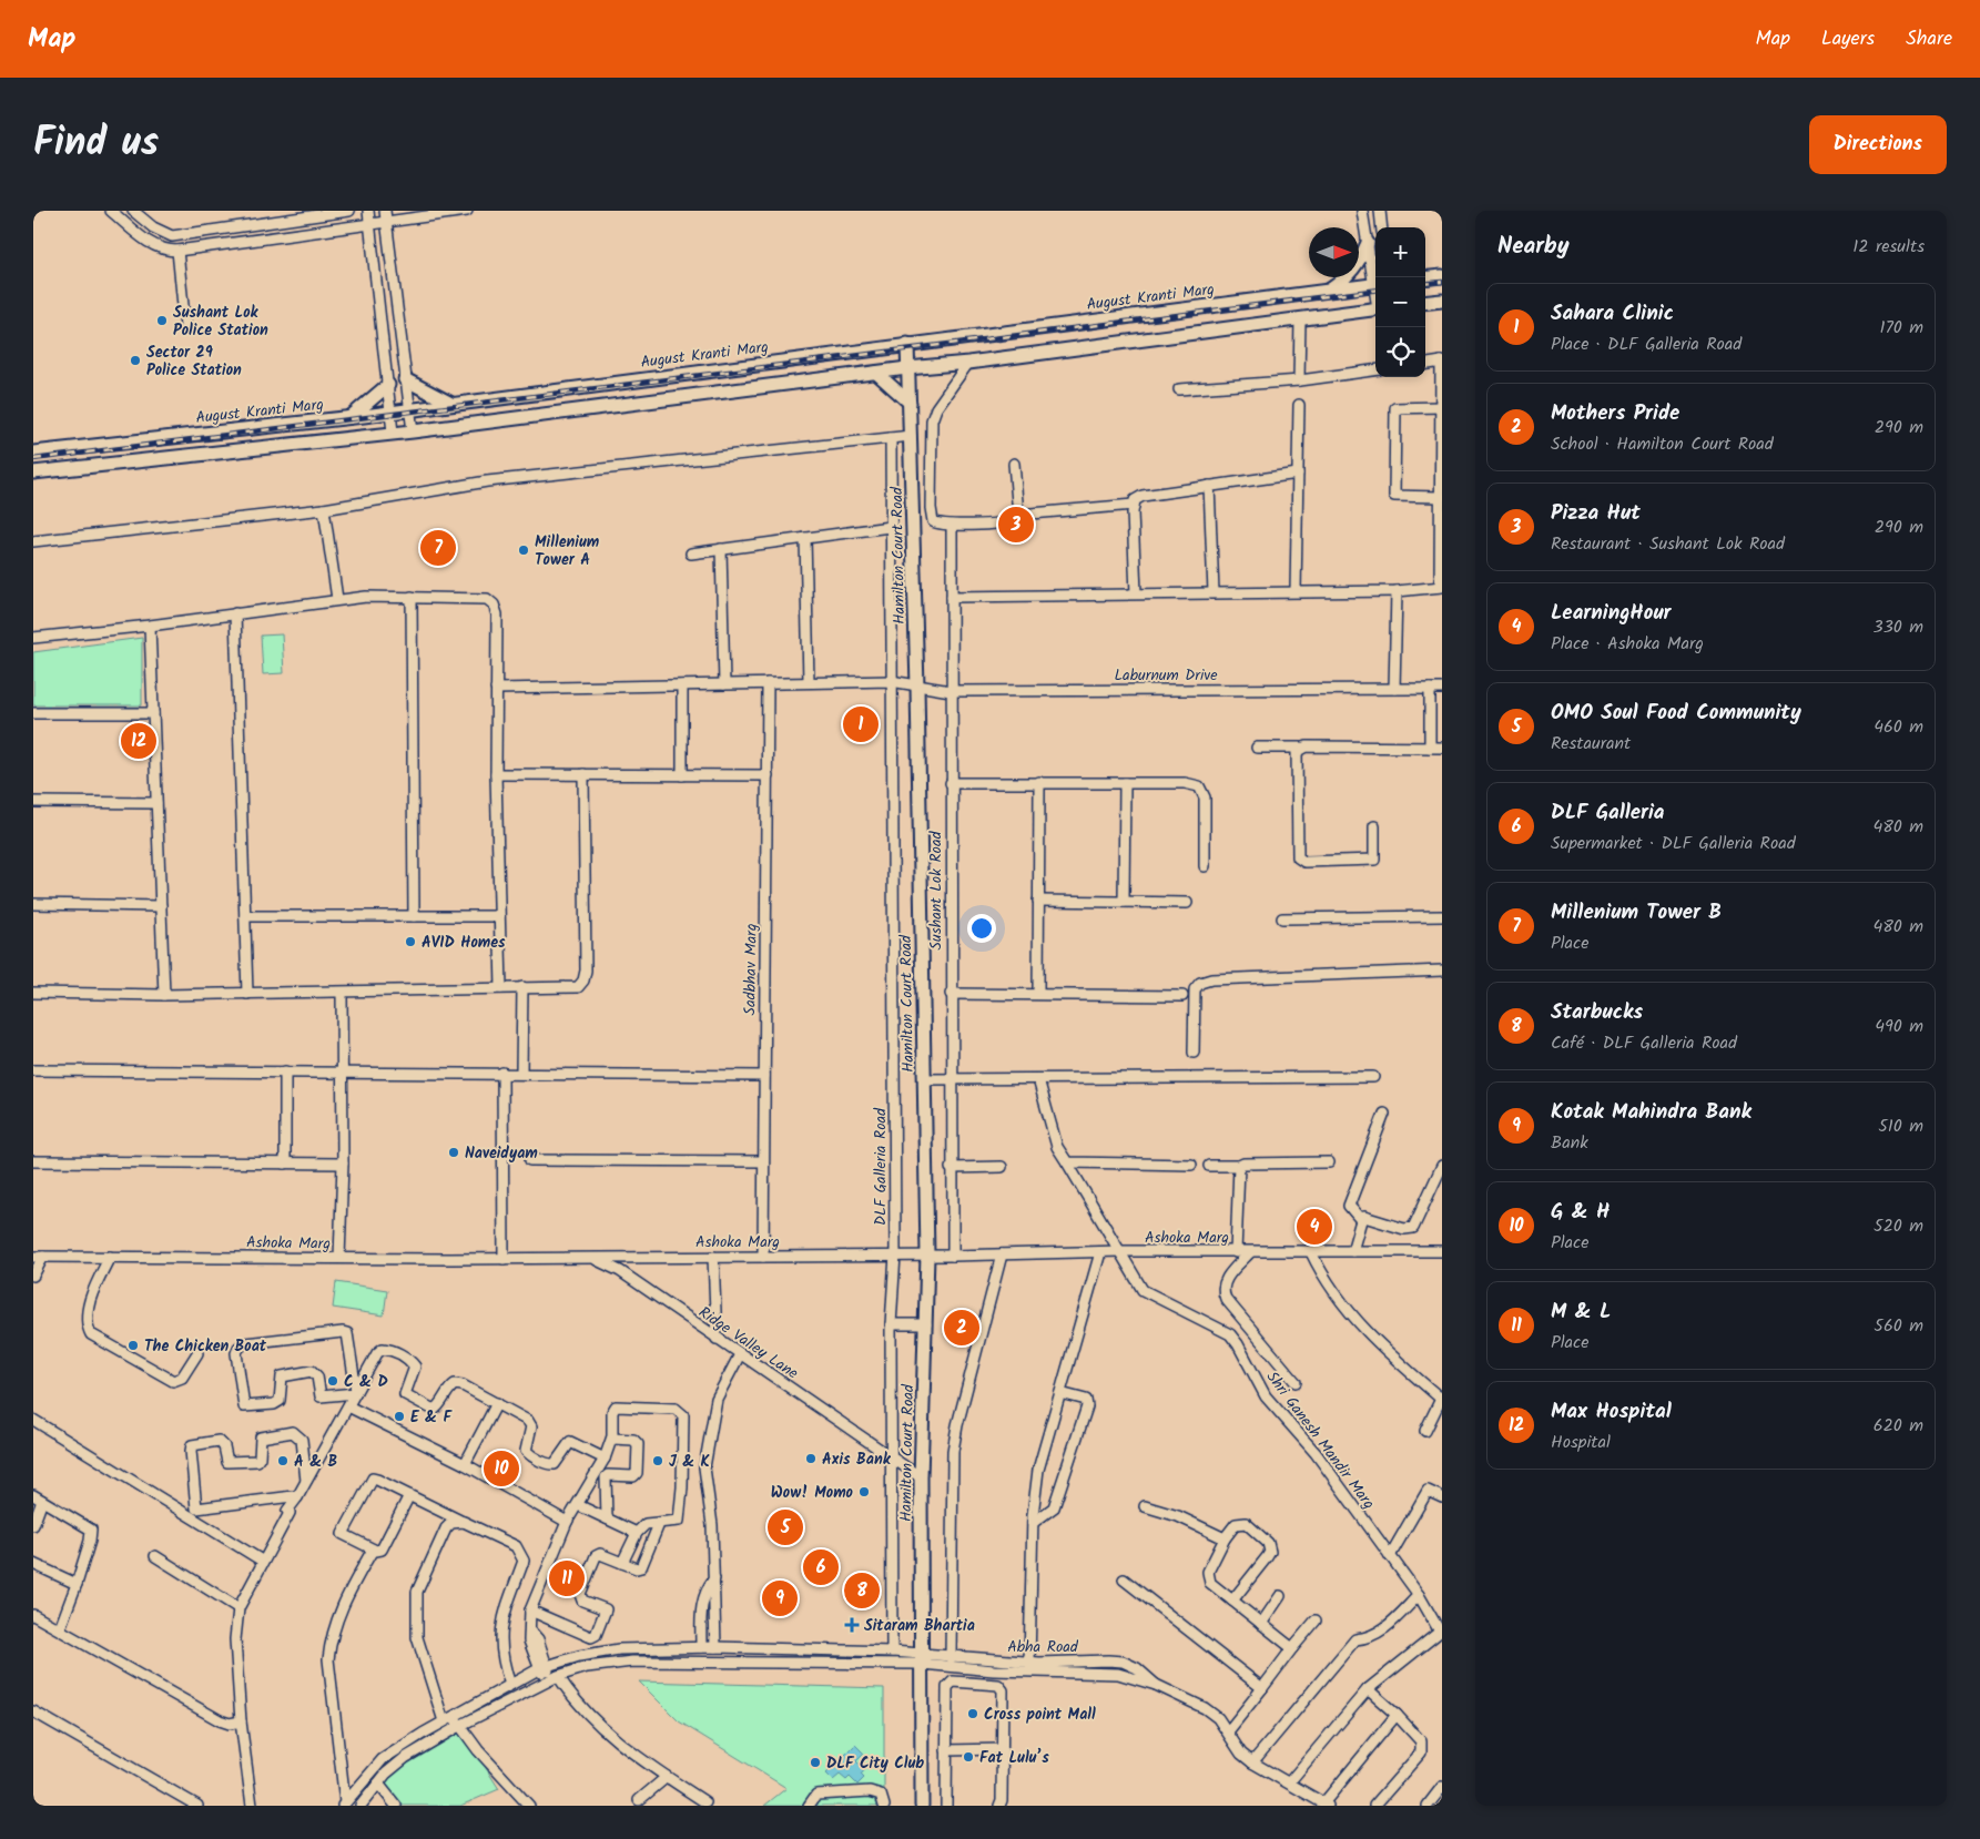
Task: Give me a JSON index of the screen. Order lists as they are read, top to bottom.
{
  "streets": {
    "main road": ["August Kranti Marg", "Hamilton Court Road"],
    "street": [
      "Laburnum Drive",
      "Sushant Lok Road",
      "Sadbhav Marg",
      "DLF Galleria Road",
      "Ashoka Marg",
      "Ridge Valley Lane",
      "Shri Ganesh Mandir Marg",
      "Abha Road"
    ]
  },
  "crossings": [
    ["August Kranti Marg", "Hamilton Court Road"],
    ["Hamilton Court Road", "Laburnum Drive"],
    ["Hamilton Court Road", "Ashoka Marg"],
    ["Hamilton Court Road", "Ridge Valley Lane"],
    ["Hamilton Court Road", "Abha Road"],
    ["Laburnum Drive", "Sushant Lok Road"],
    ["Laburnum Drive", "Sadbhav Marg"],
    ["Laburnum Drive", "DLF Galleria Road"],
    ["Sushant Lok Road", "Ashoka Marg"],
    ["Sadbhav Marg", "Ashoka Marg"],
    ["DLF Galleria Road", "Ashoka Marg"],
    ["DLF Galleria Road", "Ridge Valley Lane"],
    ["Ashoka Marg", "Ridge Valley Lane"],
    ["Ashoka Marg", "Shri Ganesh Mandir Marg"]
  ],
  "places": {
    "other": [
      "Sushant Lok Police Station",
      "Sector 29 Police Station",
      "Millenium Tower A",
      "AVID Homes",
      "Naveidyam",
      "The Chicken Boat",
      "C & D",
      "E & F",
      "Axis Bank",
      "A & B",
      "J & K",
      "Wow! Momo",
      "Cross point Mall",
      "Fat Lulu’s",
      "DLF City Club"
    ],
    "health": ["Sitaram Bhartia"]
  },
  "north": "right",
  "page": {
    "header": "Map",
    "nav": ["Map", "Layers", "Share"],
    "title": "Find us",
    "buttons": "Directions",
    "heading": ["Nearby", "12 results"],
    "map_buttons": ["+", "−"],
    "list": [
      {
        "mark": "1",
        "name": "Sahara Clinic",
        "note": "Place · DLF Galleria Road",
        "value": "170 m"
      },
      {
        "mark": "2",
        "name": "Mothers Pride",
        "note": "School · Hamilton Court Road",
        "value": "290 m"
      },
      {
        "mark": "3",
        "name": "Pizza Hut",
        "note": "Restaurant · Sushant Lok Road",
        "value": "290 m"
      },
      {
        "mark": "4",
        "name": "LearningHour",
        "note": "Place · Ashoka Marg",
        "value": "330 m"
      },
      {
        "mark": "5",
        "name": "OMO Soul Food Community",
        "note": "Restaurant",
        "value": "460 m"
      },
      {
        "mark": "6",
        "name": "DLF Galleria",
        "note": "Supermarket · DLF Galleria Road",
        "value": "480 m"
      },
      {
        "mark": "7",
        "name": "Millenium Tower B",
        "note": "Place",
        "value": "480 m"
      },
      {
        "mark": "8",
        "name": "Starbucks",
        "note": "Café · DLF Galleria Road",
        "value": "490 m"
      },
      {
        "mark": "9",
        "name": "Kotak Mahindra Bank",
        "note": "Bank",
        "value": "510 m"
      },
      {
        "mark": "10",
        "name": "G & H",
        "note": "Place",
        "value": "520 m"
      },
      {
        "mark": "11",
        "name": "M & L",
        "note": "Place",
        "value": "560 m"
      },
      {
        "mark": "12",
        "name": "Max Hospital",
        "note": "Hospital",
        "value": "620 m"
      }
    ],
    "pins": [
      "3",
      "7",
      "1",
      "12",
      "4",
      "2",
      "10",
      "5",
      "6",
      "11",
      "8",
      "9"
    ]
  }
}
